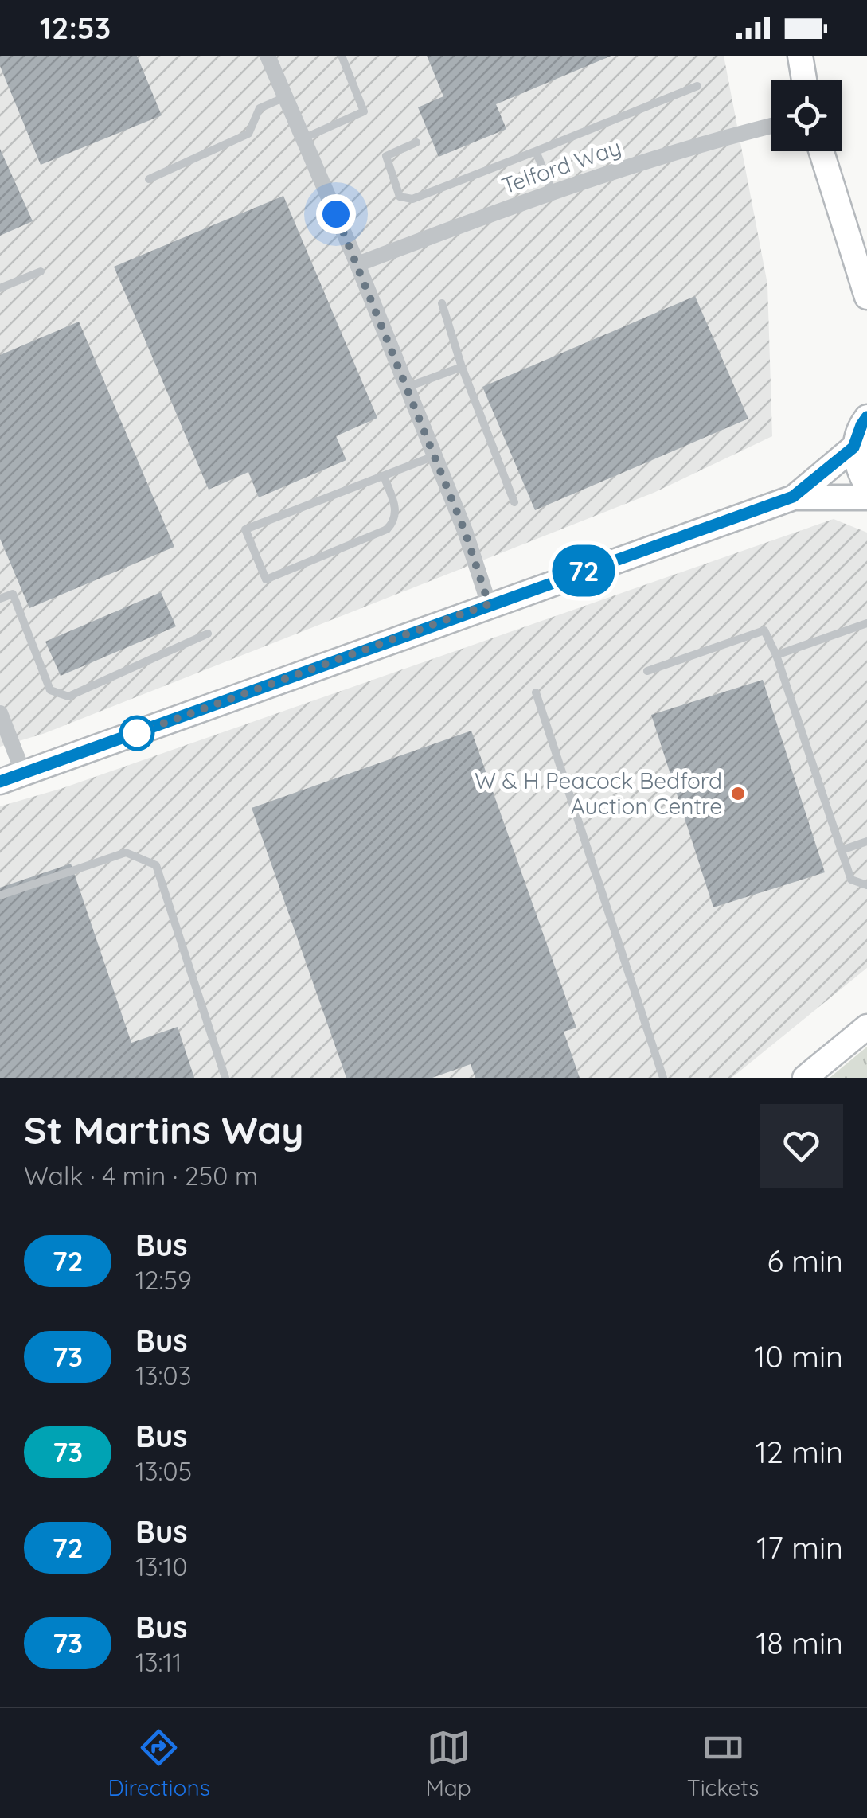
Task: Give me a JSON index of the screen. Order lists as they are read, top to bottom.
{
  "streets": {
    "street": ["Telford Way"]
  },
  "places": ["W & H Peacock Bedford Auction Centre"],
  "lines": ["bus line 72"],
  "page": {
    "status": "12:53",
    "on_map": "72",
    "heading": ["St Martins Way", "Walk · 4 min · 250 m"],
    "list": [
      {
        "mark": "72",
        "name": "Bus",
        "note": "12:59",
        "value": "6 min"
      },
      {
        "mark": "73",
        "name": "Bus",
        "note": "13:03",
        "value": "10 min"
      },
      {
        "mark": "73",
        "name": "Bus",
        "note": "13:05",
        "value": "12 min"
      },
      {
        "mark": "72",
        "name": "Bus",
        "note": "13:10",
        "value": "17 min"
      },
      {
        "mark": "73",
        "name": "Bus",
        "note": "13:11",
        "value": "18 min"
      }
    ],
    "tabs": ["Directions", "Map", "Tickets"]
  }
}
